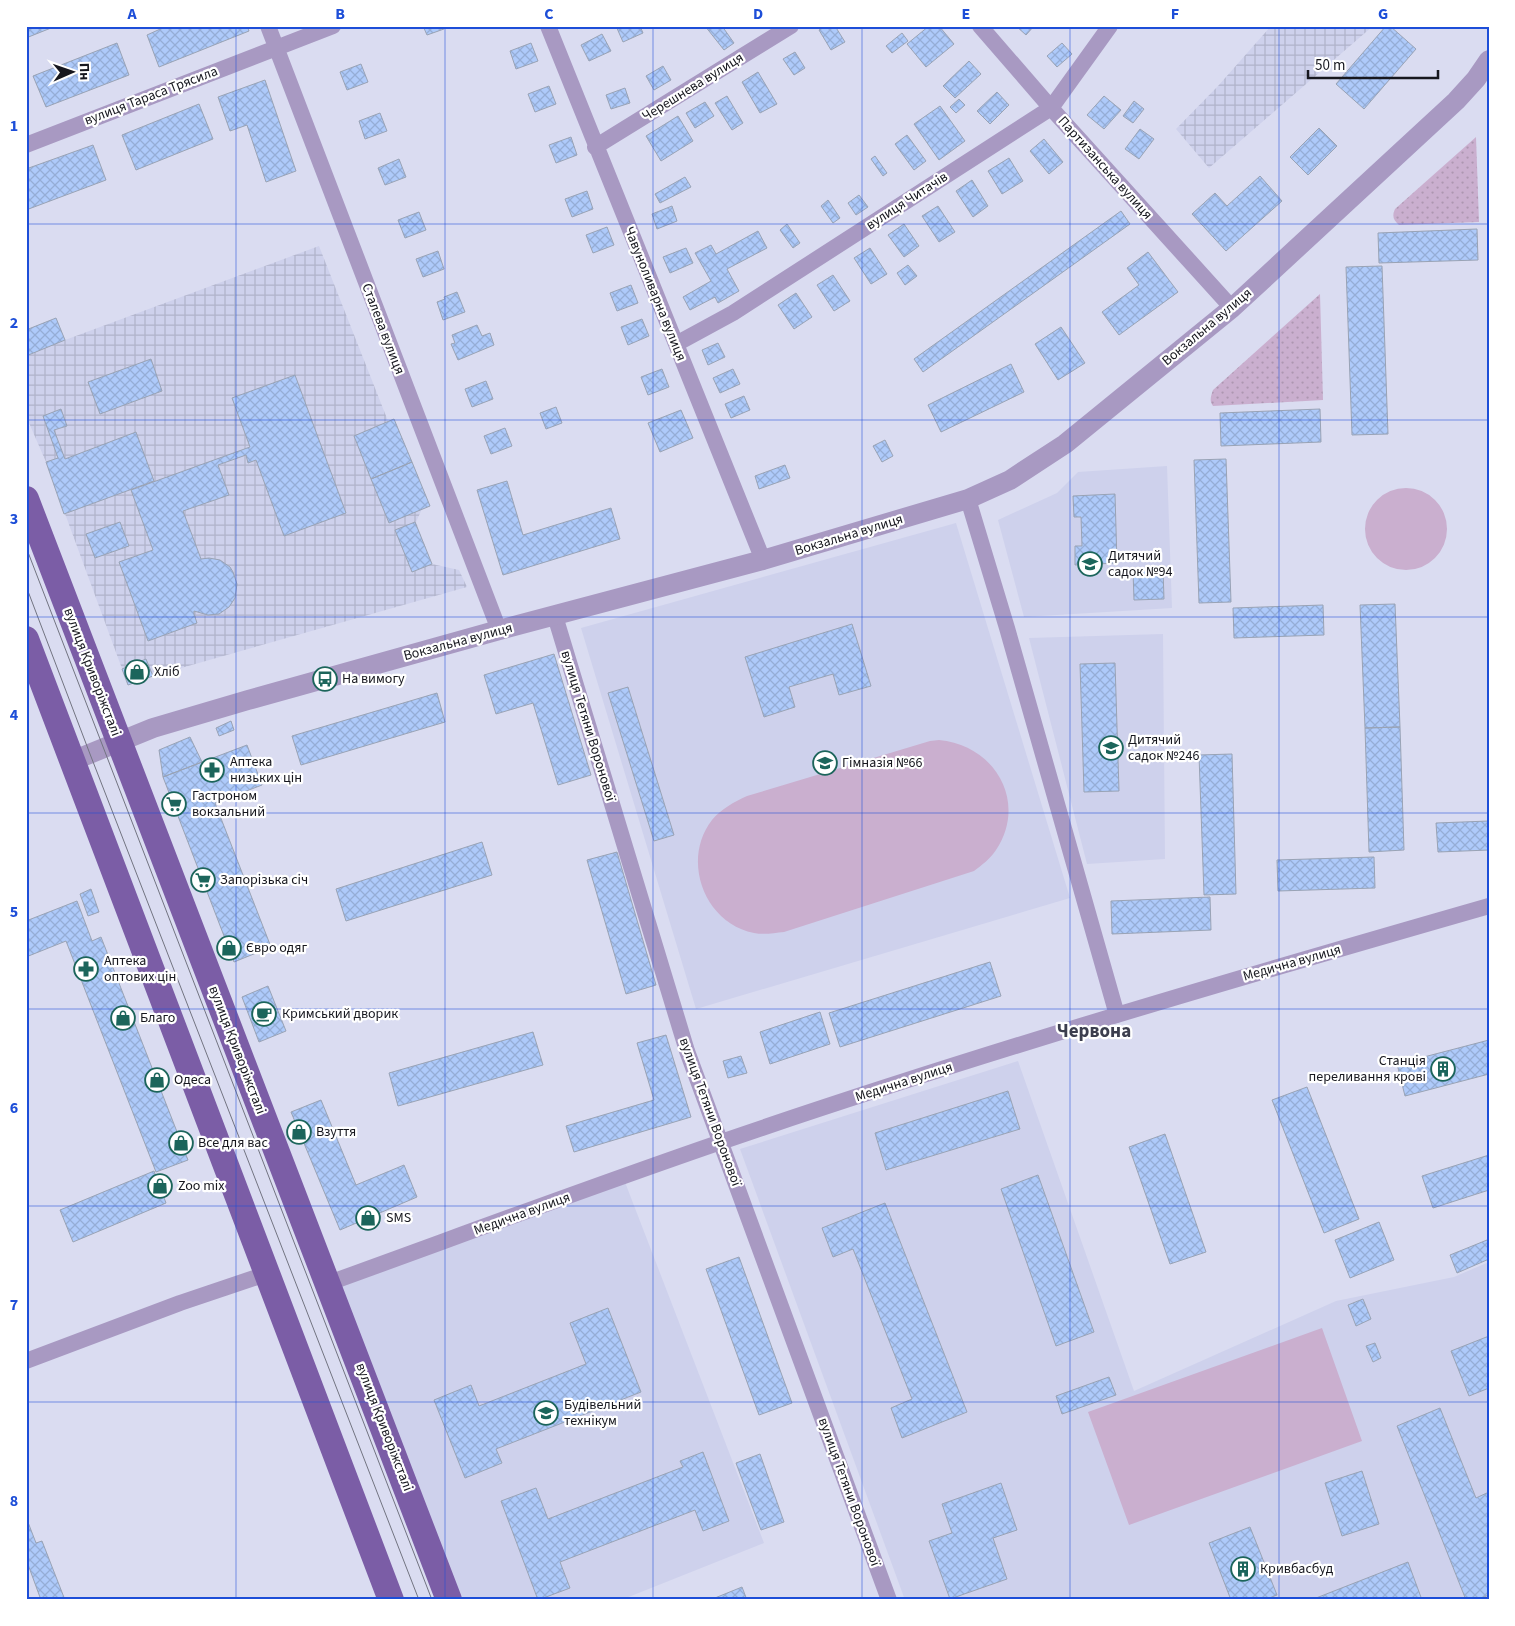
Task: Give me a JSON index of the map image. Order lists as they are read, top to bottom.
{
  "streets": {
    "main road": ["вулиця Криворіжсталі"],
    "street": [
      "Черешнева вулиця",
      "вулиця Тараса Трясила",
      "Партизанська вулиця",
      "вулиця Читачів",
      "Чавуноливарна вулиця",
      "Вокзальна вулиця",
      "Сталева вулиця",
      "вулиця Тетяни Воронової",
      "Медична вулиця"
    ]
  },
  "crossings": [
    ["Черешнева вулиця", "Чавуноливарна вулиця"],
    ["вулиця Тараса Трясила", "Сталева вулиця"],
    ["Партизанська вулиця", "вулиця Читачів"],
    ["Партизанська вулиця", "Вокзальна вулиця"],
    ["вулиця Читачів", "Чавуноливарна вулиця"],
    ["Чавуноливарна вулиця", "Вокзальна вулиця"],
    ["Вокзальна вулиця", "Сталева вулиця"],
    ["Вокзальна вулиця", "вулиця Криворіжсталі"],
    ["Вокзальна вулиця", "вулиця Тетяни Воронової"],
    ["вулиця Криворіжсталі", "Медична вулиця"],
    ["вулиця Тетяни Воронової", "Медична вулиця"]
  ],
  "districts": ["Червона"],
  "places": {
    "school or university": [
      "Дитячий садок №94",
      "Дитячий садок №246",
      "Гімназія №66",
      "Будівельний технікум"
    ],
    "shop": [
      "Хліб",
      "Євро одяг",
      "Благо",
      "Одеса",
      "Взуття",
      "Все для вас",
      "Zoo mix",
      "SMS"
    ],
    "bus stop": ["На вимогу"],
    "pharmacy": ["Аптека низьких цін", "Аптека оптових цін"],
    "supermarket": ["Гастроном вокзальний", "Запорізька січ"],
    "cafe": ["Кримський дворик"],
    "building": ["Станція переливання крові", "Кривбасбуд"]
  },
  "scale_bar": "50 m",
  "north": "right",
  "grid": {
    "columns": [
      "A",
      "B",
      "C",
      "D",
      "E",
      "F",
      "G"
    ],
    "rows": [
      "1",
      "2",
      "3",
      "4",
      "5",
      "6",
      "7",
      "8"
    ]
  }
}
